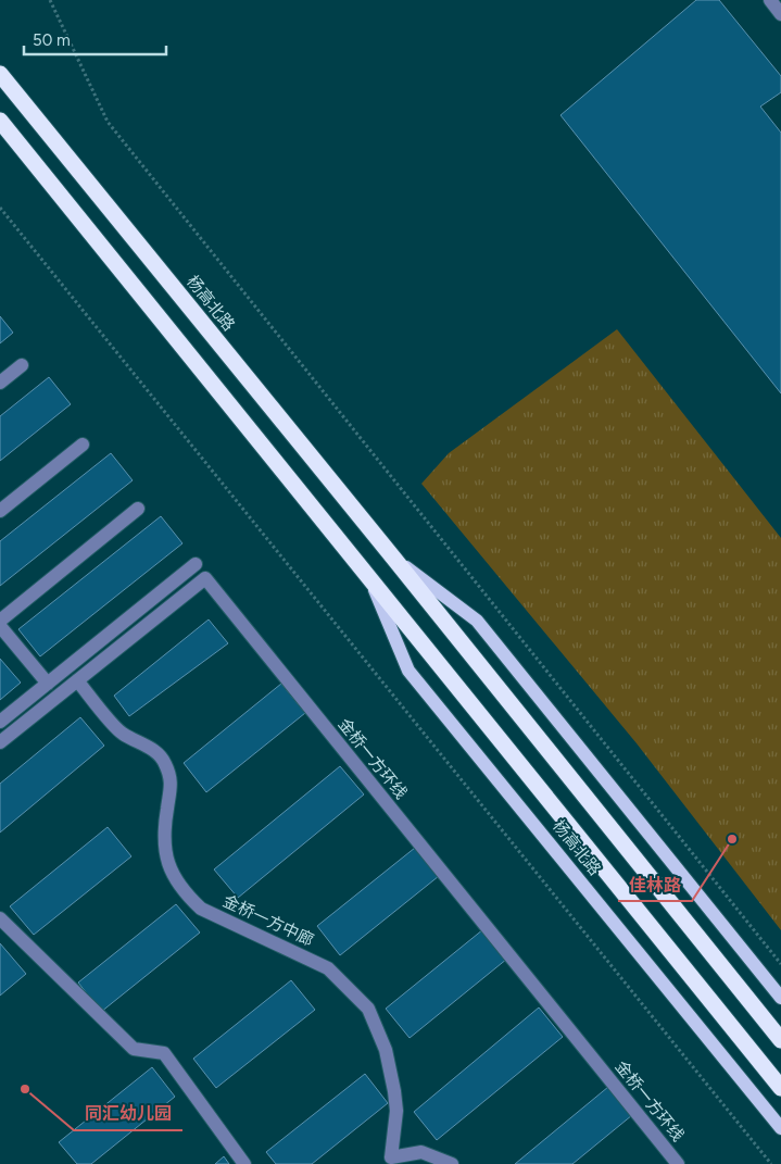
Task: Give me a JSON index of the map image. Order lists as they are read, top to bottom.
{
  "streets": {
    "highway": ["杨高北路"],
    "street": ["金桥一方环线", "金桥一方中廊"]
  },
  "crossings": [
    ["金桥一方环线", "金桥一方中廊"]
  ],
  "places": ["佳林路", "同汇幼儿园"],
  "scale_bar": "50 m"
}
